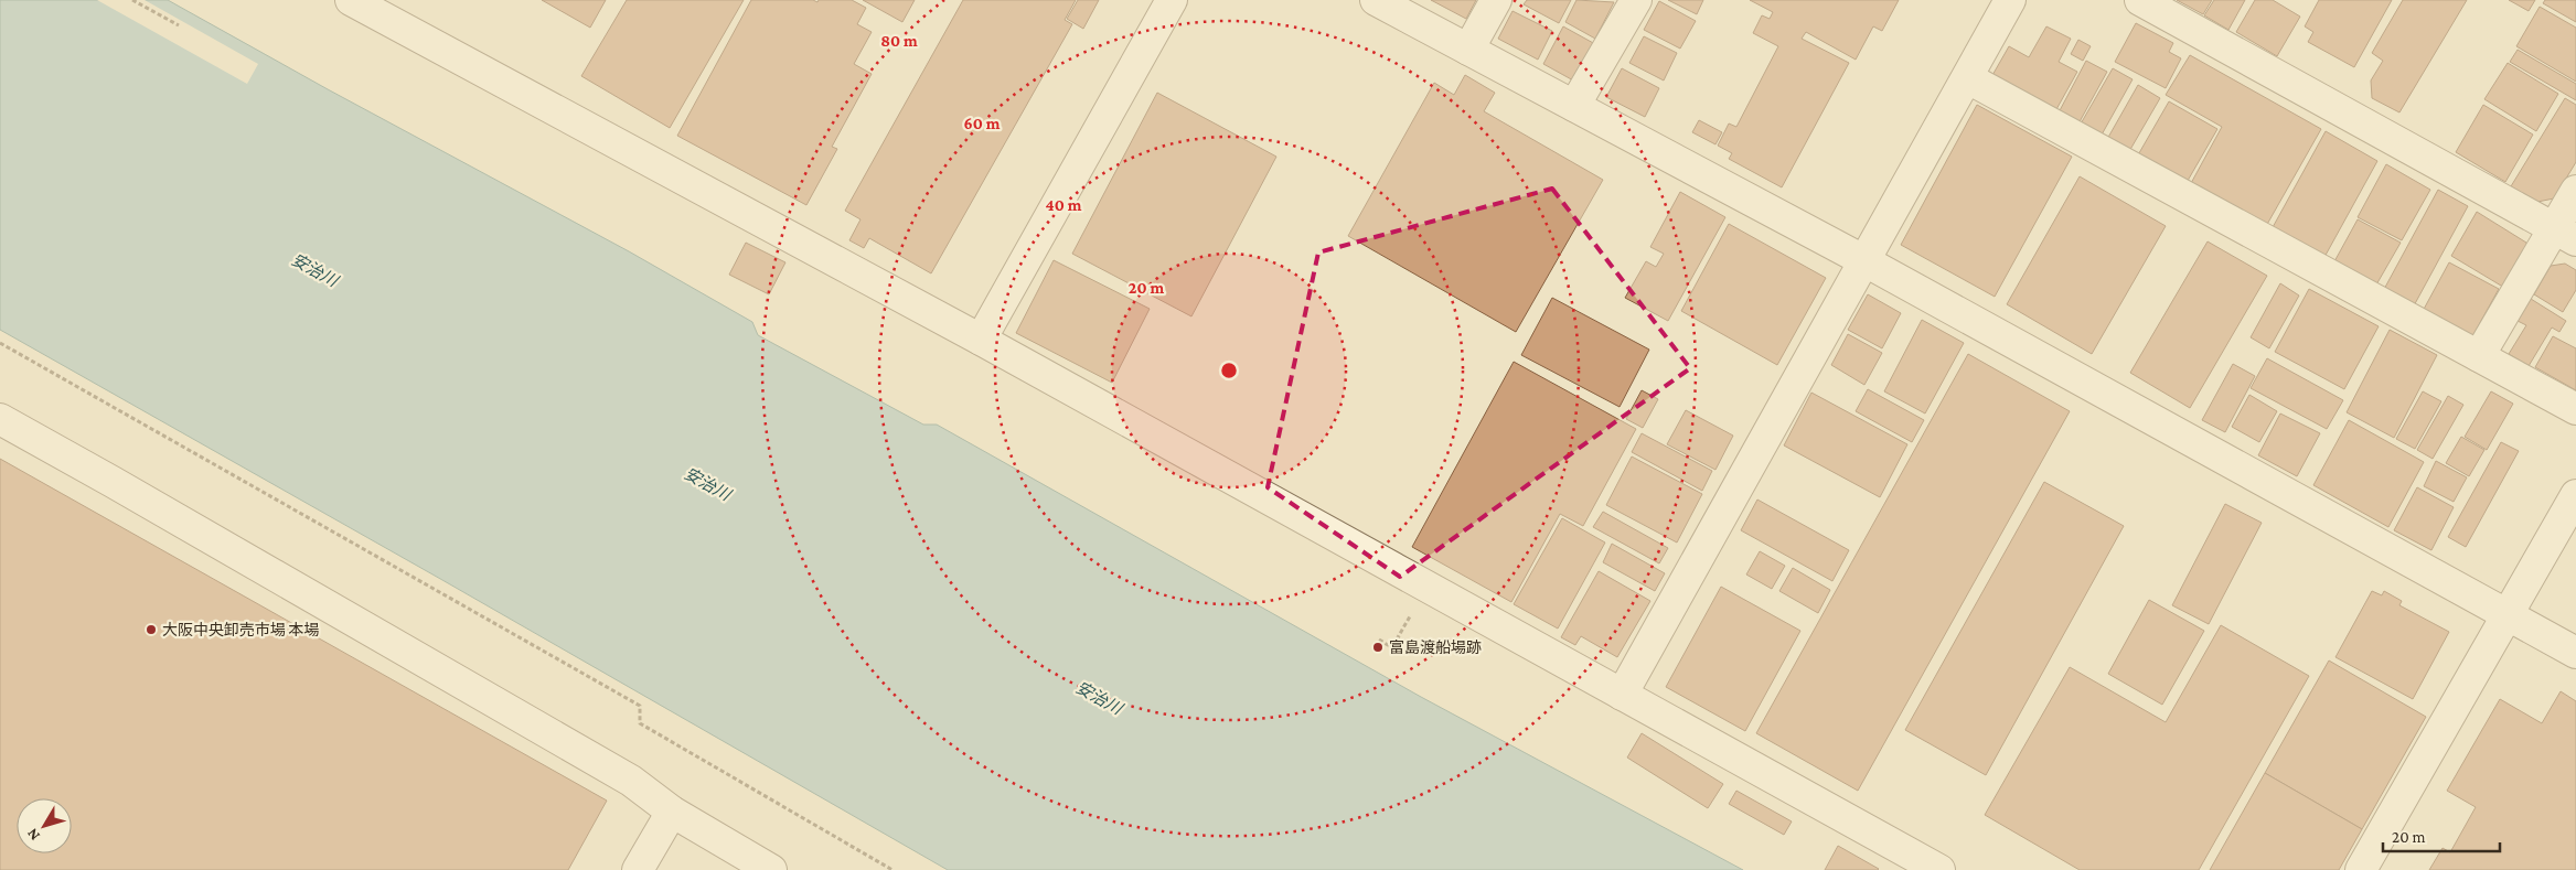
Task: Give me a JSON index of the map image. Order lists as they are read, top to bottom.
{
  "water": ["安治川"],
  "places": ["大阪中央卸売市場 本場", "富島渡船場跡"],
  "scale_bar": "20 m",
  "north": "bottom left",
  "rings": [
    "80 m",
    "60 m",
    "40 m",
    "20 m"
  ]
}
